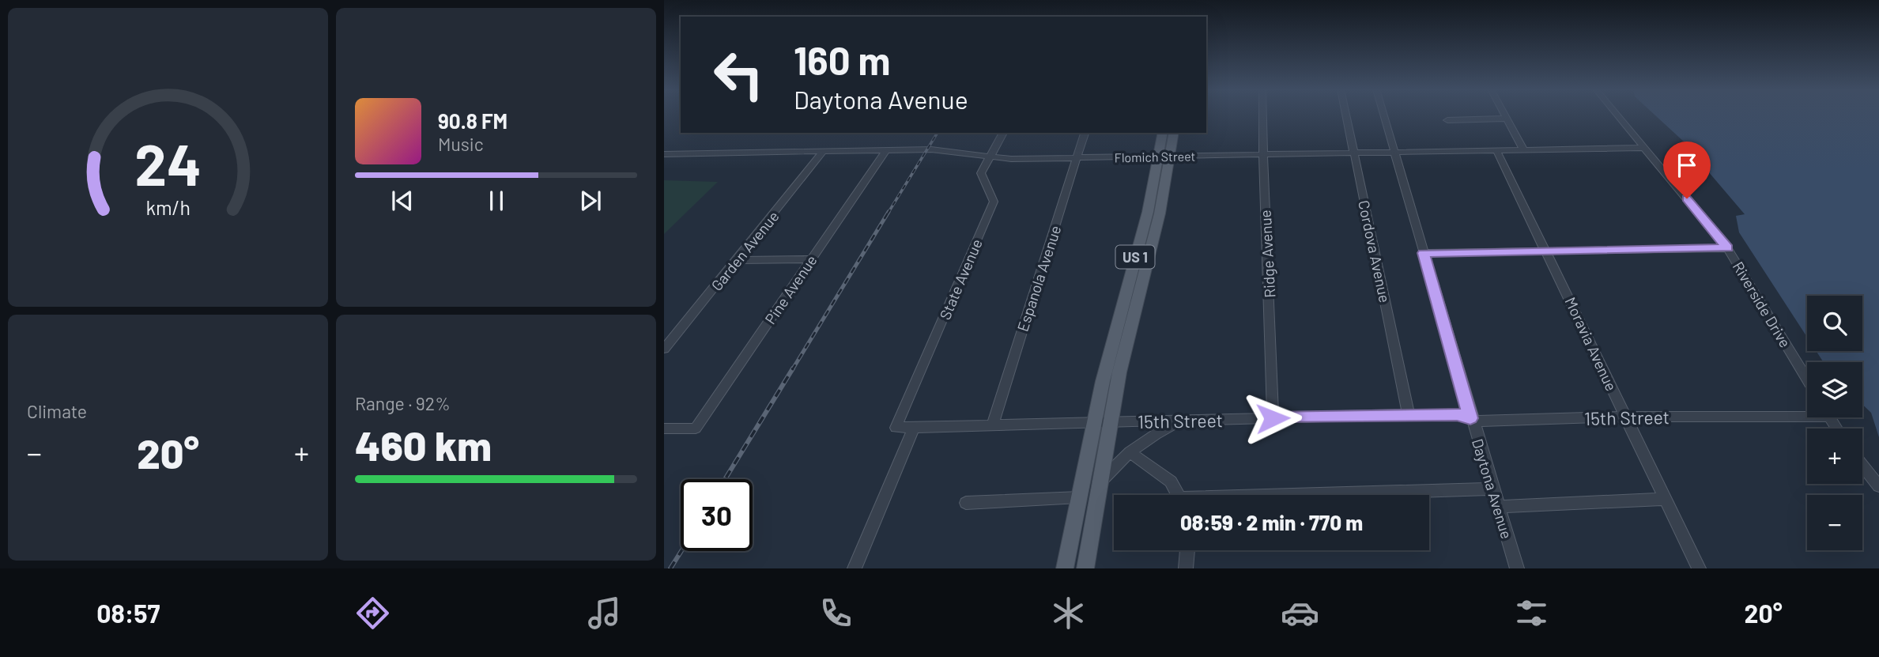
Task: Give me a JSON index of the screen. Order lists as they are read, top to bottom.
{
  "streets": {
    "main road": ["US 1"],
    "street": [
      "Flomich Street",
      "Garden Avenue",
      "Cordova Avenue",
      "Ridge Avenue",
      "Espanola Avenue",
      "State Avenue",
      "Pine Avenue",
      "Riverside Drive",
      "Moravia Avenue",
      "15th Street",
      "Daytona Avenue"
    ]
  },
  "crossings": [
    ["Flomich Street", "Garden Avenue"],
    ["Flomich Street", "Cordova Avenue"],
    ["Flomich Street", "Ridge Avenue"],
    ["Flomich Street", "US 1"],
    ["Flomich Street", "Espanola Avenue"],
    ["Flomich Street", "State Avenue"],
    ["Flomich Street", "Pine Avenue"],
    ["Flomich Street", "Riverside Drive"],
    ["Flomich Street", "Moravia Avenue"],
    ["Flomich Street", "Daytona Avenue"],
    ["Cordova Avenue", "15th Street"],
    ["Ridge Avenue", "15th Street"],
    ["US 1", "15th Street"],
    ["Espanola Avenue", "15th Street"],
    ["State Avenue", "15th Street"],
    ["Moravia Avenue", "15th Street"],
    ["15th Street", "Daytona Avenue"]
  ],
  "page": {
    "turn": ["160 m", "Daytona Avenue"],
    "song": ["90.8 FM", "Music"],
    "map_buttons": ["+", "−"],
    "tile": [
      "Climate",
      ["Range · 92%", "460 km"]
    ],
    "heat": ["−", "20°", "+"],
    "limit": "30",
    "trip": "08:59 · 2 min · 770 m",
    "tabs": ["08:57", "20°"],
    "gauge": ["24", "km/h"]
  }
}
